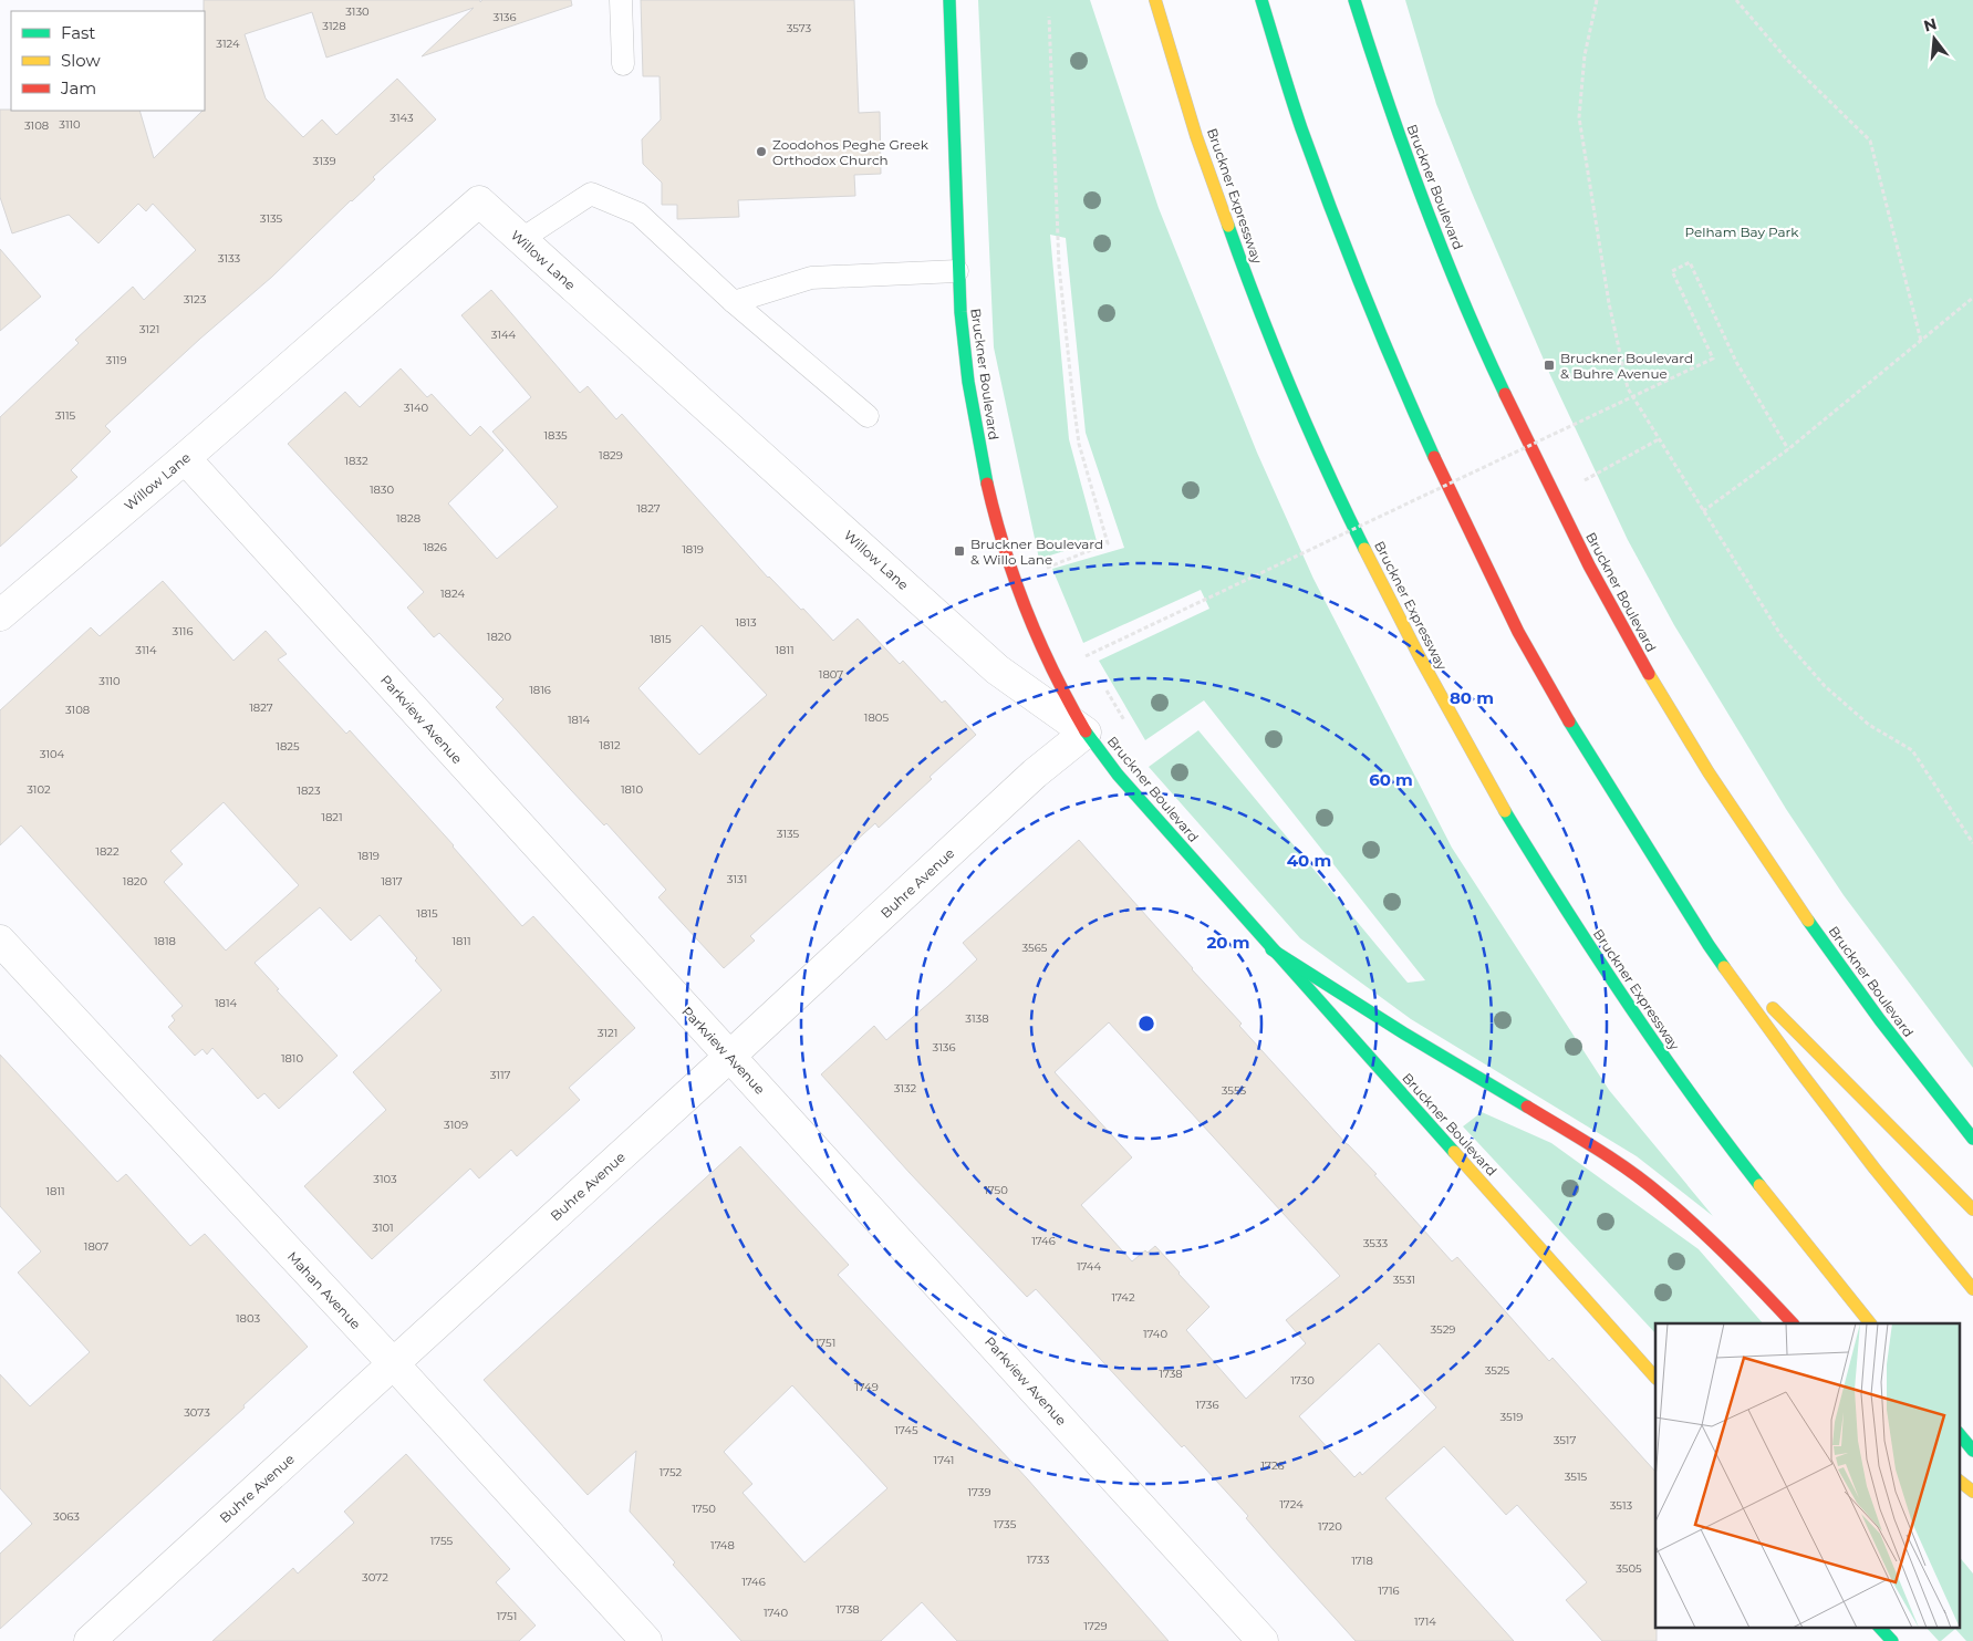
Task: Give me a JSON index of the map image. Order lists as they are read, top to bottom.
{
  "streets": {
    "main road": ["Bruckner Boulevard", "Bruckner Expressway"],
    "street": [
      "Willow Lane",
      "Parkview Avenue",
      "Buhre Avenue",
      "Mahan Avenue"
    ]
  },
  "crossings": [
    ["Bruckner Boulevard", "Willow Lane"],
    ["Bruckner Boulevard", "Buhre Avenue"],
    ["Willow Lane", "Parkview Avenue"],
    ["Willow Lane", "Buhre Avenue"],
    ["Parkview Avenue", "Buhre Avenue"],
    ["Buhre Avenue", "Mahan Avenue"]
  ],
  "parks": ["Pelham Bay Park"],
  "places": {
    "other": ["Zoodohos Peghe Greek Orthodox Church"],
    "transit": ["Bruckner Boulevard & Buhre Avenue", "Bruckner Boulevard & Willo Lane"]
  },
  "house_numbers": [
    "3130",
    "3136",
    "3128",
    "3573",
    "3124",
    "3143",
    "3110",
    "3108",
    "3139",
    "3135",
    "3133",
    "3123",
    "3121",
    "3144",
    "3119",
    "3140",
    "3115",
    "1835",
    "1829",
    "1832",
    "1830",
    "1827",
    "1828",
    "1826",
    "1819",
    "1824",
    "1813",
    "3116",
    "1820",
    "1815",
    "3114",
    "1811",
    "1807",
    "3110",
    "1816",
    "1827",
    "3108",
    "1805",
    "1814",
    "1812",
    "1825",
    "3104",
    "3102",
    "1810",
    "1823",
    "1821",
    "3135",
    "1822",
    "1819",
    "3131",
    "1820",
    "1817",
    "1815",
    "1818",
    "1811",
    "3565",
    "1814",
    "3138",
    "3121",
    "3136",
    "1810",
    "3117",
    "3132",
    "3555",
    "3109",
    "3103",
    "1750",
    "1811",
    "3101",
    "1746",
    "3533",
    "1807",
    "1744",
    "3531",
    "1742",
    "1803",
    "3529",
    "1740",
    "1751",
    "3525",
    "1738",
    "1730",
    "1749",
    "1736",
    "3073",
    "3519",
    "1745",
    "3517",
    "1741",
    "1726",
    "1752",
    "3515",
    "1739",
    "1724",
    "3513",
    "1750",
    "3063",
    "1735",
    "1720",
    "1755",
    "1748",
    "1733",
    "1718",
    "3505",
    "3072",
    "1746",
    "1716",
    "1738",
    "1740",
    "1751",
    "1714",
    "1729"
  ],
  "legend": ["Fast", "Slow", "Jam"],
  "north": "top",
  "rings": [
    "80 m",
    "60 m",
    "40 m",
    "20 m"
  ]
}
